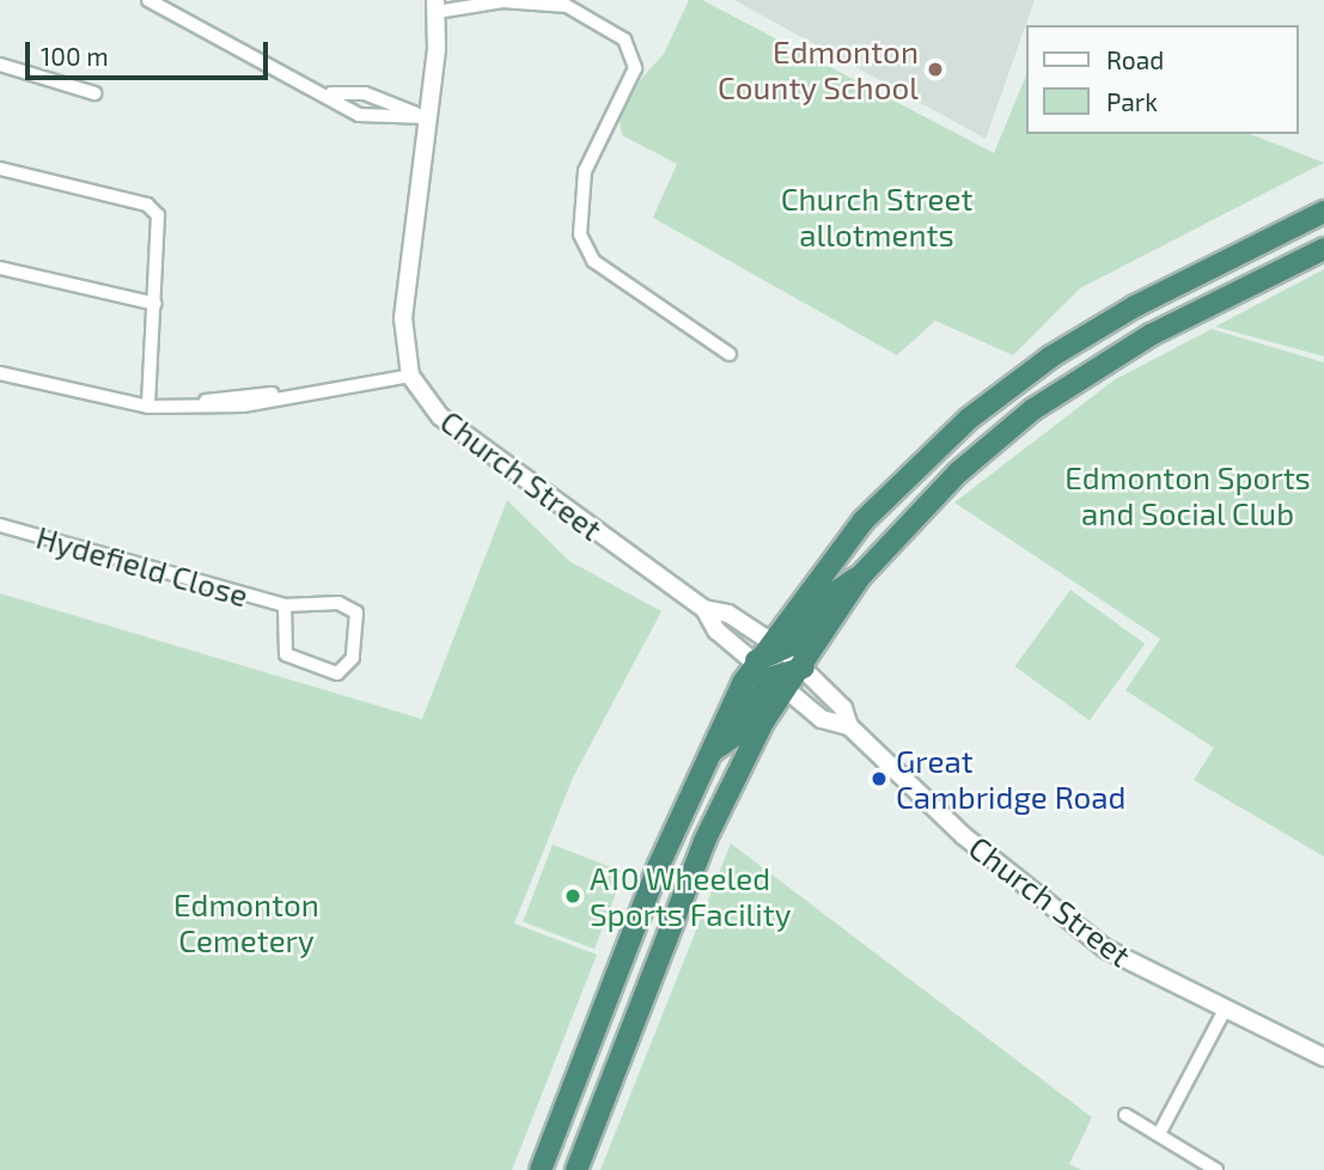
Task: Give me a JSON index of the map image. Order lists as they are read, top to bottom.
{
  "streets": {
    "main road": ["Church Street"],
    "street": ["Hydefield Close"]
  },
  "parks": ["Church Street allotments", "Edmonton Sports and Social Club", "Edmonton Cemetery"],
  "places": ["Edmonton County School", "Great Cambridge Road", "A10 Wheeled Sports Facility"],
  "legend": ["Road", "Park"],
  "scale_bar": "100 m"
}
